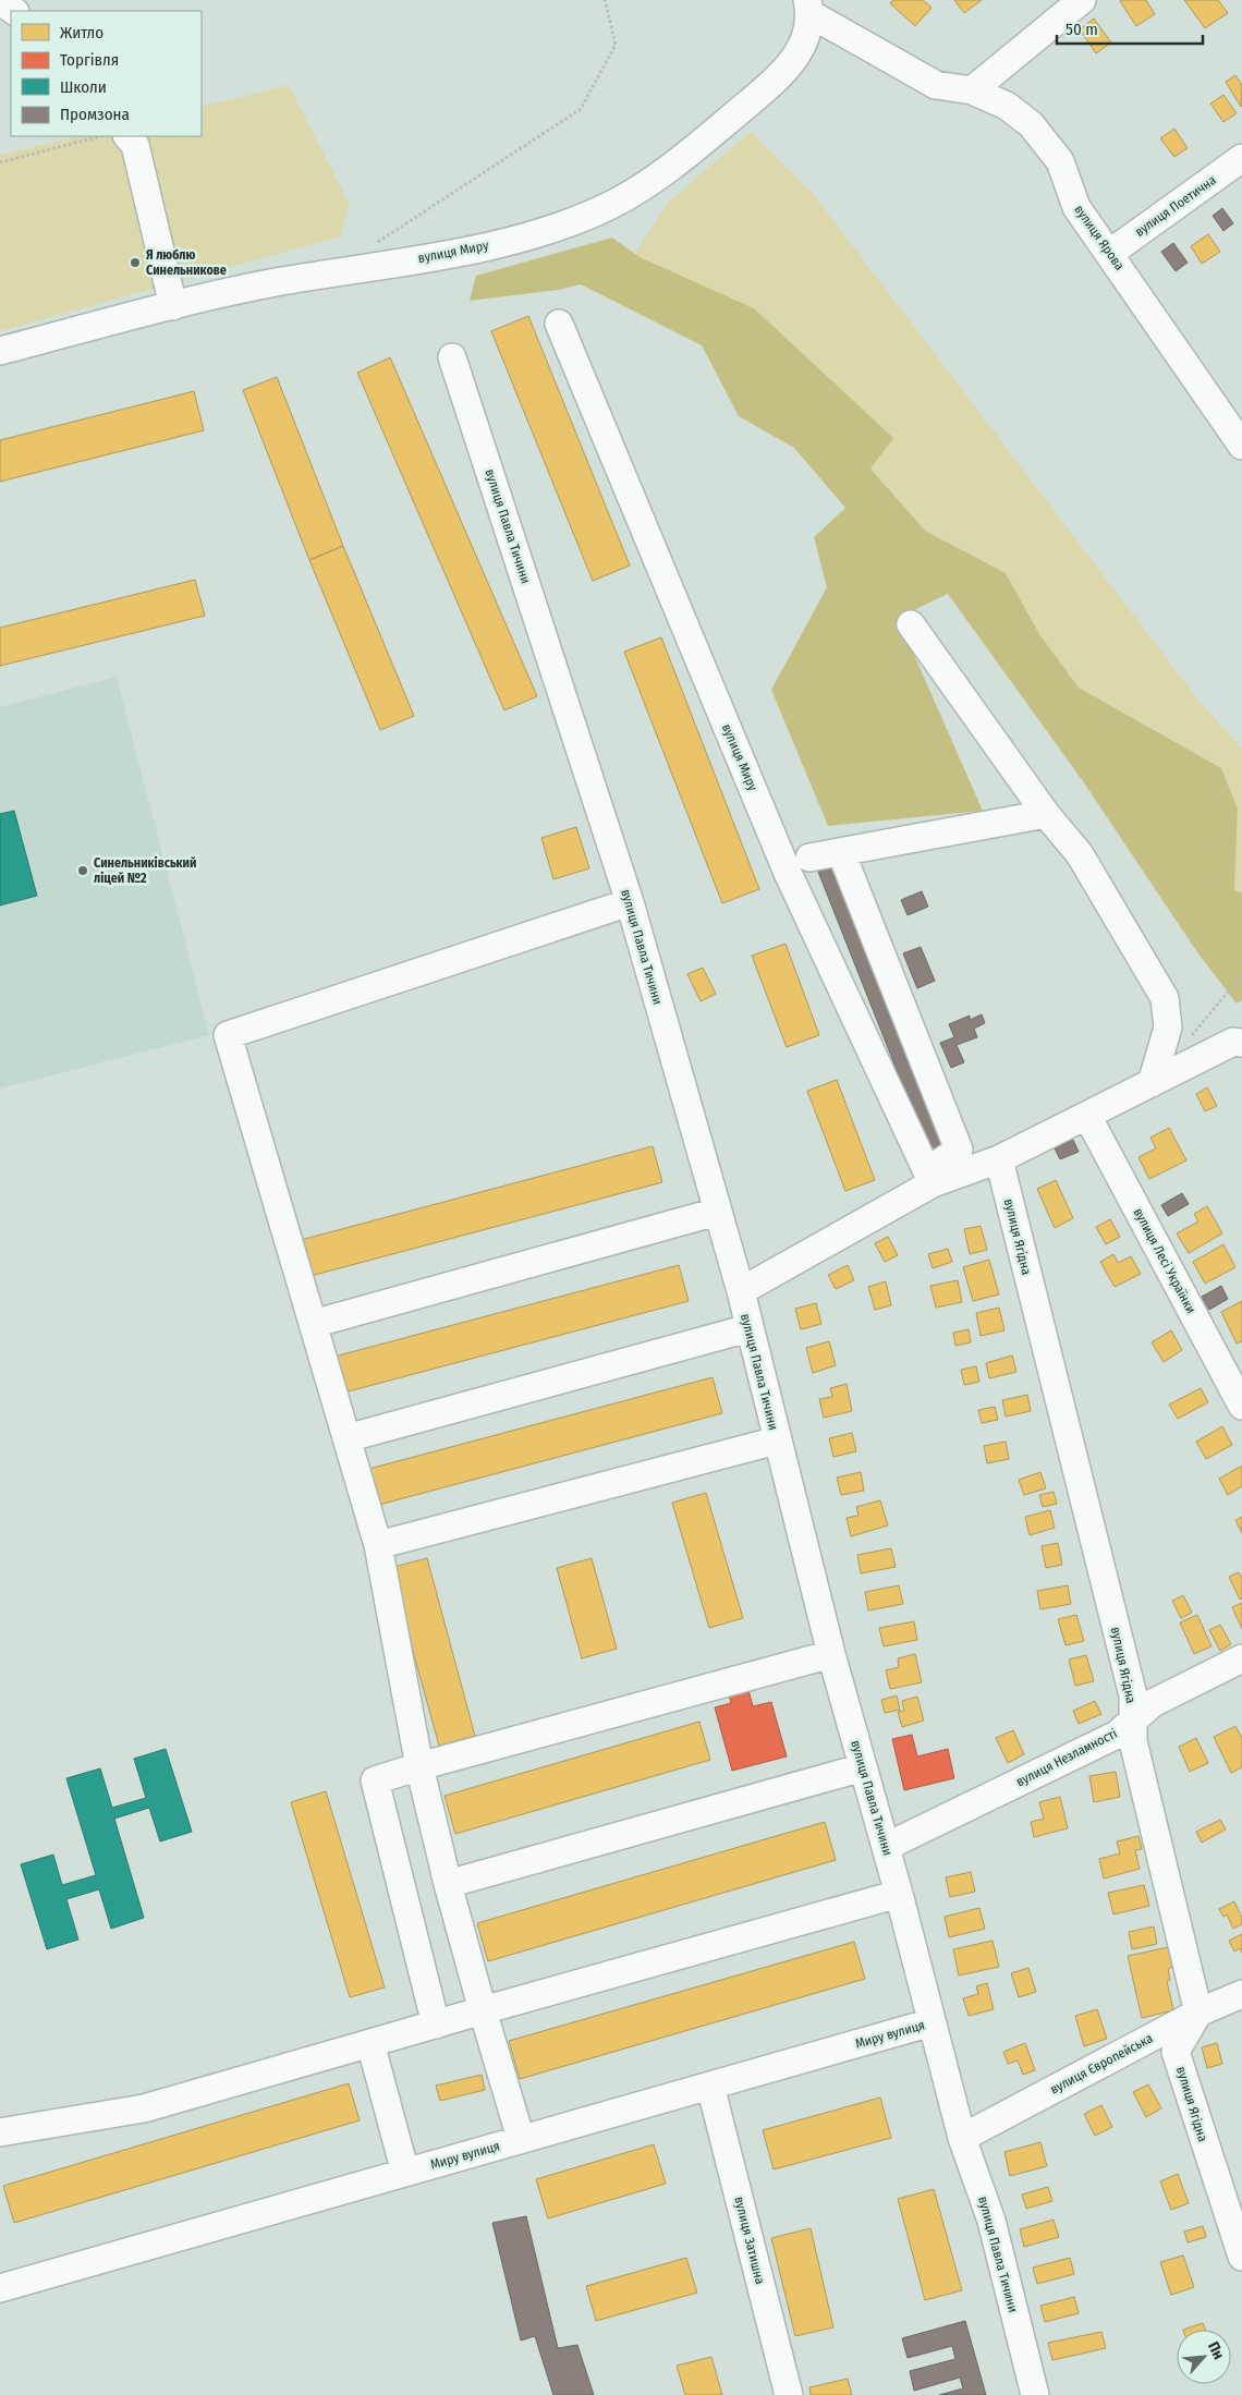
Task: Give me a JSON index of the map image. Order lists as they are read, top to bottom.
{
  "streets": {
    "street": [
      "вулиця Поетична",
      "вулиця Ярова",
      "вулиця Миру",
      "вулиця Павла Тичини",
      "вулиця Ягідна",
      "вулиця Лесі Українки",
      "вулиця Незламності",
      "Миру вулиця",
      "вулиця Європейська",
      "вулиця Затишна"
    ]
  },
  "crossings": [
    ["вулиця Поетична", "вулиця Ярова"],
    ["вулиця Ярова", "вулиця Миру"],
    ["вулиця Павла Тичини", "вулиця Незламності"],
    ["вулиця Павла Тичини", "Миру вулиця"],
    ["вулиця Павла Тичини", "вулиця Європейська"],
    ["вулиця Ягідна", "вулиця Незламності"],
    ["вулиця Ягідна", "вулиця Європейська"],
    ["Миру вулиця", "вулиця Затишна"]
  ],
  "places": ["Я люблю Синельникове", "Синельниківський ліцей №2"],
  "legend": [
    "Житло",
    "Торгівля",
    "Школи",
    "Промзона"
  ],
  "scale_bar": "50 m",
  "north": "top right"
}
